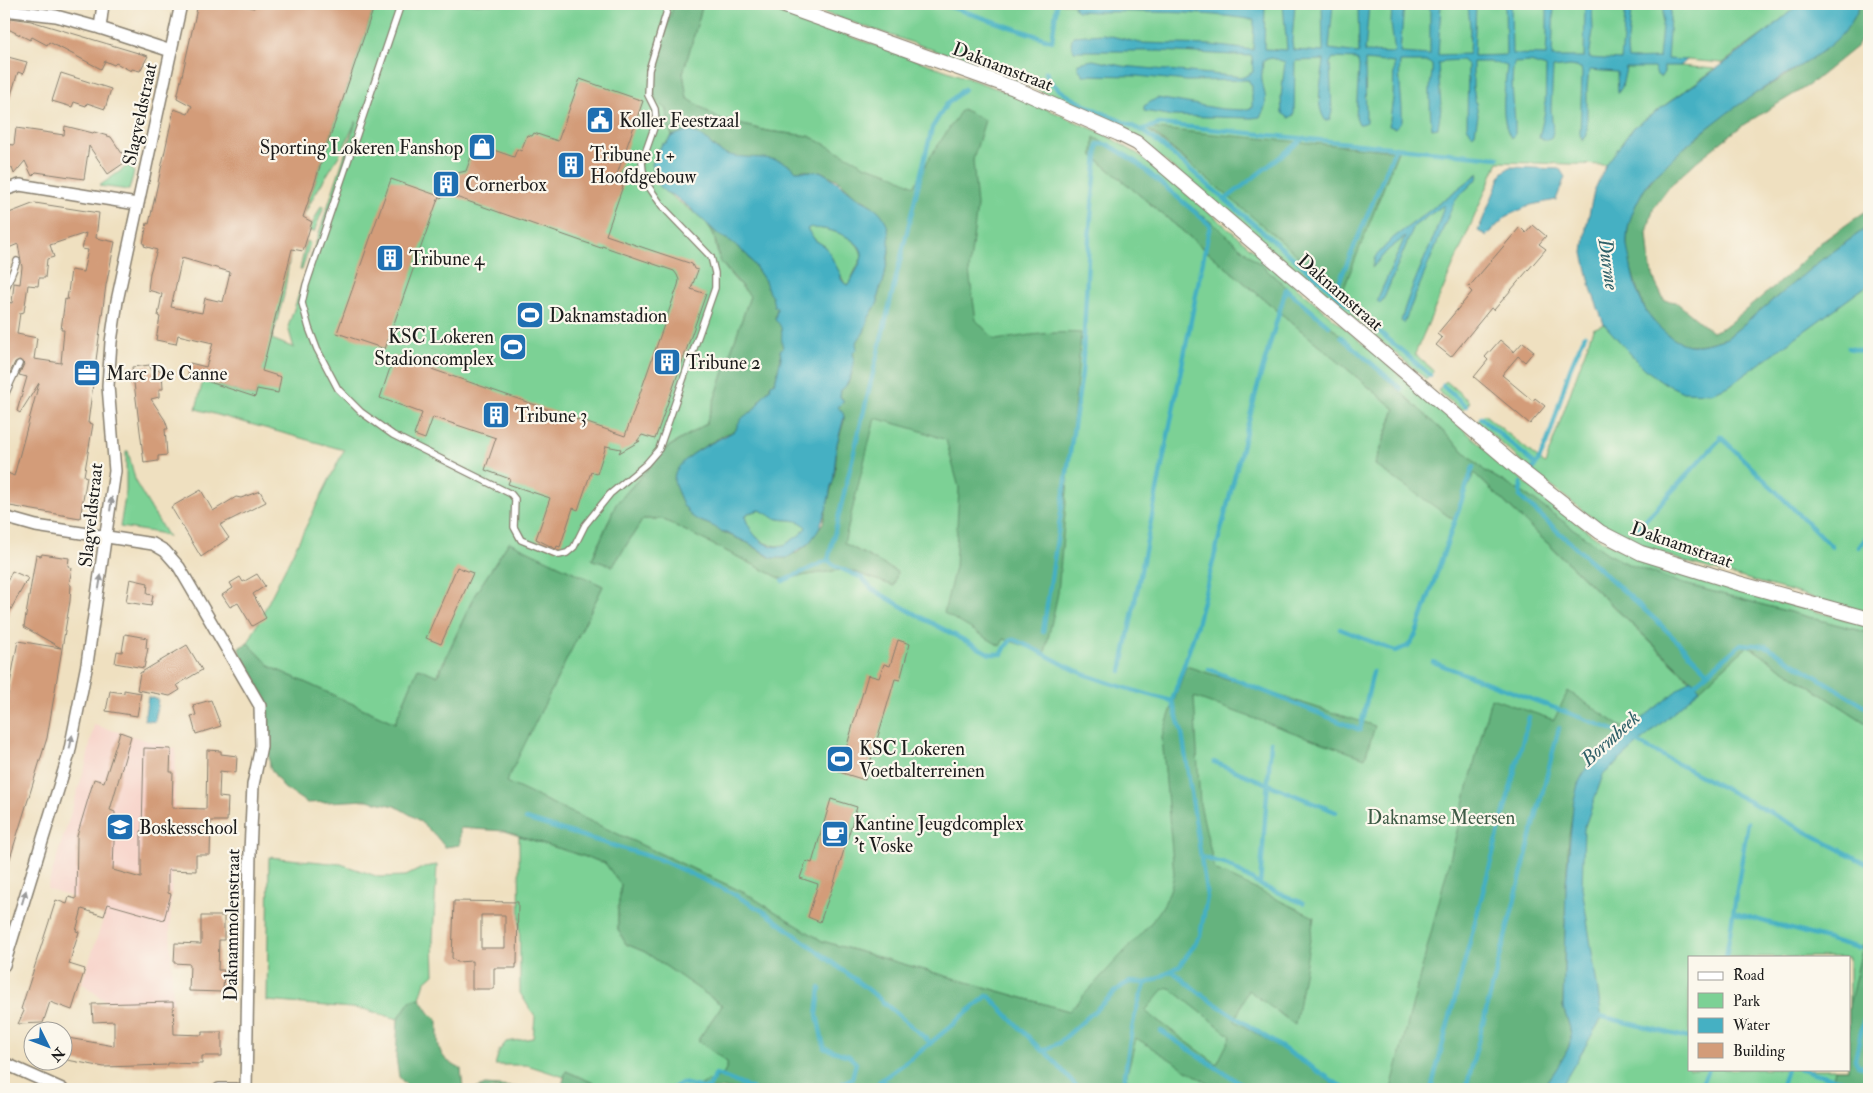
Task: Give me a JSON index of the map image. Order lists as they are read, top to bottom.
{
  "streets": {
    "street": ["Daknamstraat", "Slagveldstraat", "Daknammolenstraat"]
  },
  "crossings": [
    ["Slagveldstraat", "Daknammolenstraat"]
  ],
  "one_way": ["Slagveldstraat"],
  "water": ["Durme", "Bormbeek"],
  "parks": ["Daknamse Meersen"],
  "places": {
    "public building": ["Koller Feestzaal"],
    "shop": ["Sporting Lokeren Fanshop"],
    "building": [
      "Tribune 1 + Hoofdgebouw",
      "Cornerbox",
      "Tribune 4",
      "Tribune 2",
      "Tribune 3"
    ],
    "sports": ["Daknamstadion", "KSC Lokeren Stadioncomplex", "KSC Lokeren Voetbalterreinen"],
    "office": ["Marc De Canne"],
    "school or university": ["Boskesschool"],
    "cafe": ["Kantine Jeugdcomplex 't Voske"]
  },
  "legend": [
    "Road",
    "Park",
    "Water",
    "Building"
  ],
  "north": "bottom right"
}
